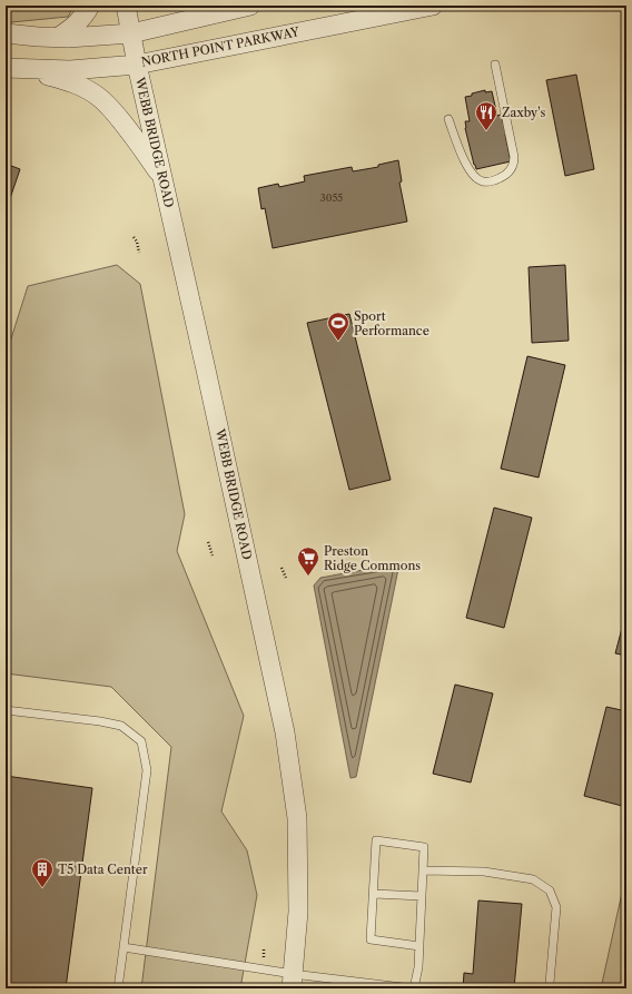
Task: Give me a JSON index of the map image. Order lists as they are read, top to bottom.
{
  "streets": {
    "street": ["NORTH POINT PARKWAY", "WEBB BRIDGE ROAD"]
  },
  "crossings": [
    ["NORTH POINT PARKWAY", "WEBB BRIDGE ROAD"]
  ],
  "places": {
    "restaurant": ["Zaxby's"],
    "sports": ["Sport Performance"],
    "supermarket": ["Preston Ridge Commons"],
    "building": ["T5 Data Center"]
  },
  "house_numbers": ["3055"]
}
